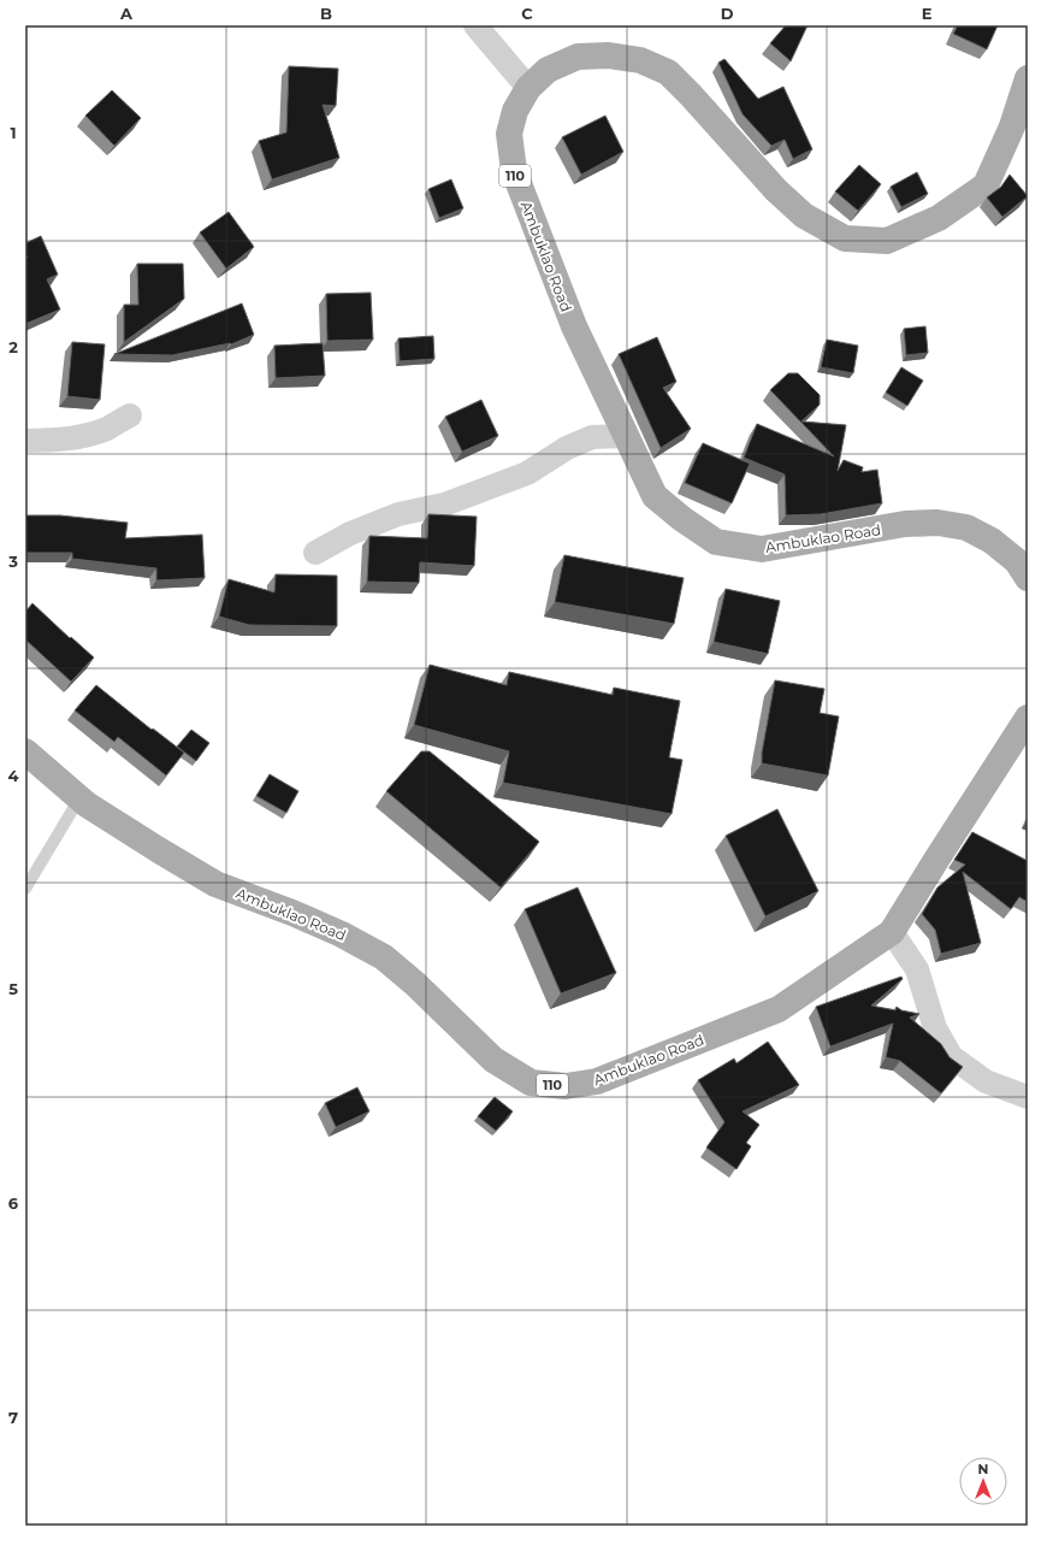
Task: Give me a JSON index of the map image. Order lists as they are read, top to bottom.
{
  "streets": {
    "main road": ["110", "Ambuklao Road"]
  },
  "north": "top",
  "grid": {
    "columns": [
      "A",
      "B",
      "C",
      "D",
      "E"
    ],
    "rows": [
      "1",
      "2",
      "3",
      "4",
      "5",
      "6",
      "7"
    ]
  }
}
